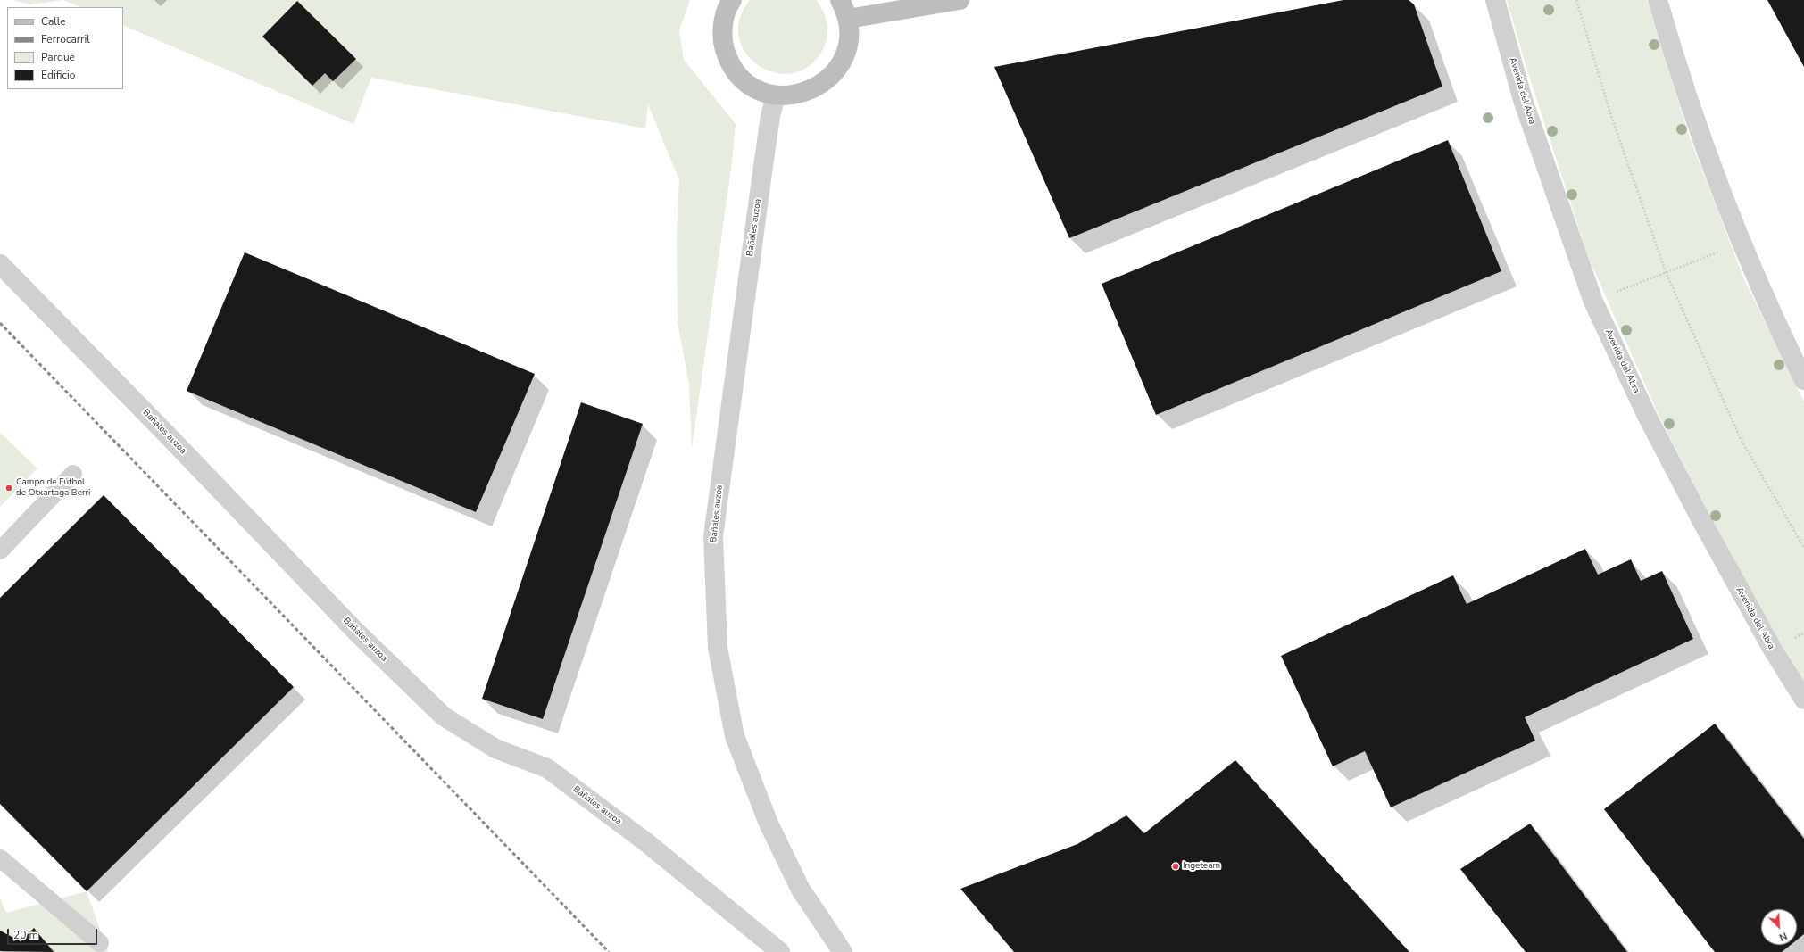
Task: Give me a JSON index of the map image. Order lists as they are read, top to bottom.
{
  "streets": {
    "street": ["Avenida del Abra", "Bañales auzoa"]
  },
  "places": ["Campo de Fútbol de Otxartaga Berri", "Ingeteam"],
  "legend": [
    "Calle",
    "Ferrocarril",
    "Parque",
    "Edificio"
  ],
  "scale_bar": "20 m",
  "north": "bottom right"
}
